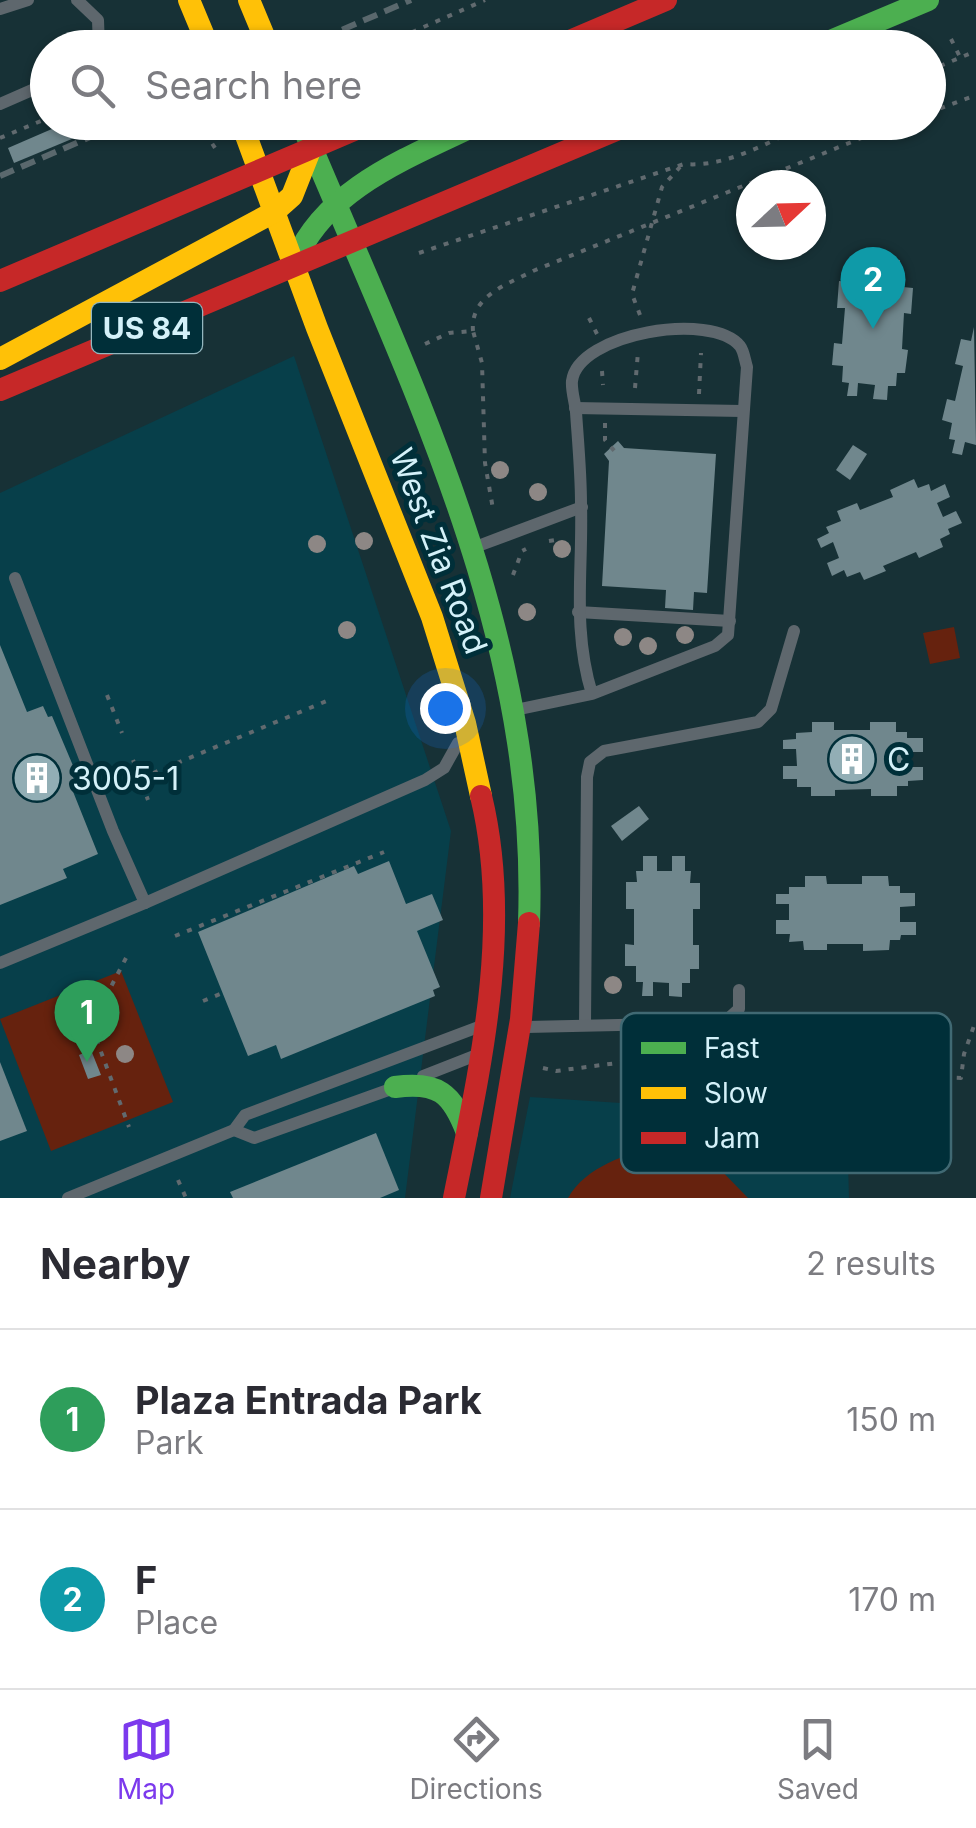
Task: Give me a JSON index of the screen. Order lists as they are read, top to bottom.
{
  "streets": {
    "main road": ["US 84", "West Zia Road"]
  },
  "crossings": [
    ["US 84", "West Zia Road"]
  ],
  "places": {
    "building": ["C", "3005-1"]
  },
  "legend": ["Fast", "Slow", "Jam"],
  "north": "right",
  "page": {
    "search": "Search here",
    "pins": ["2", "1"],
    "heading": ["Nearby", "2 results"],
    "list": [
      {
        "mark": "1",
        "name": "Plaza Entrada Park",
        "note": "Park",
        "value": "150 m"
      },
      {
        "mark": "2",
        "name": "F",
        "note": "Place",
        "value": "170 m"
      }
    ],
    "nav": ["Map", "Directions", "Saved"]
  }
}
